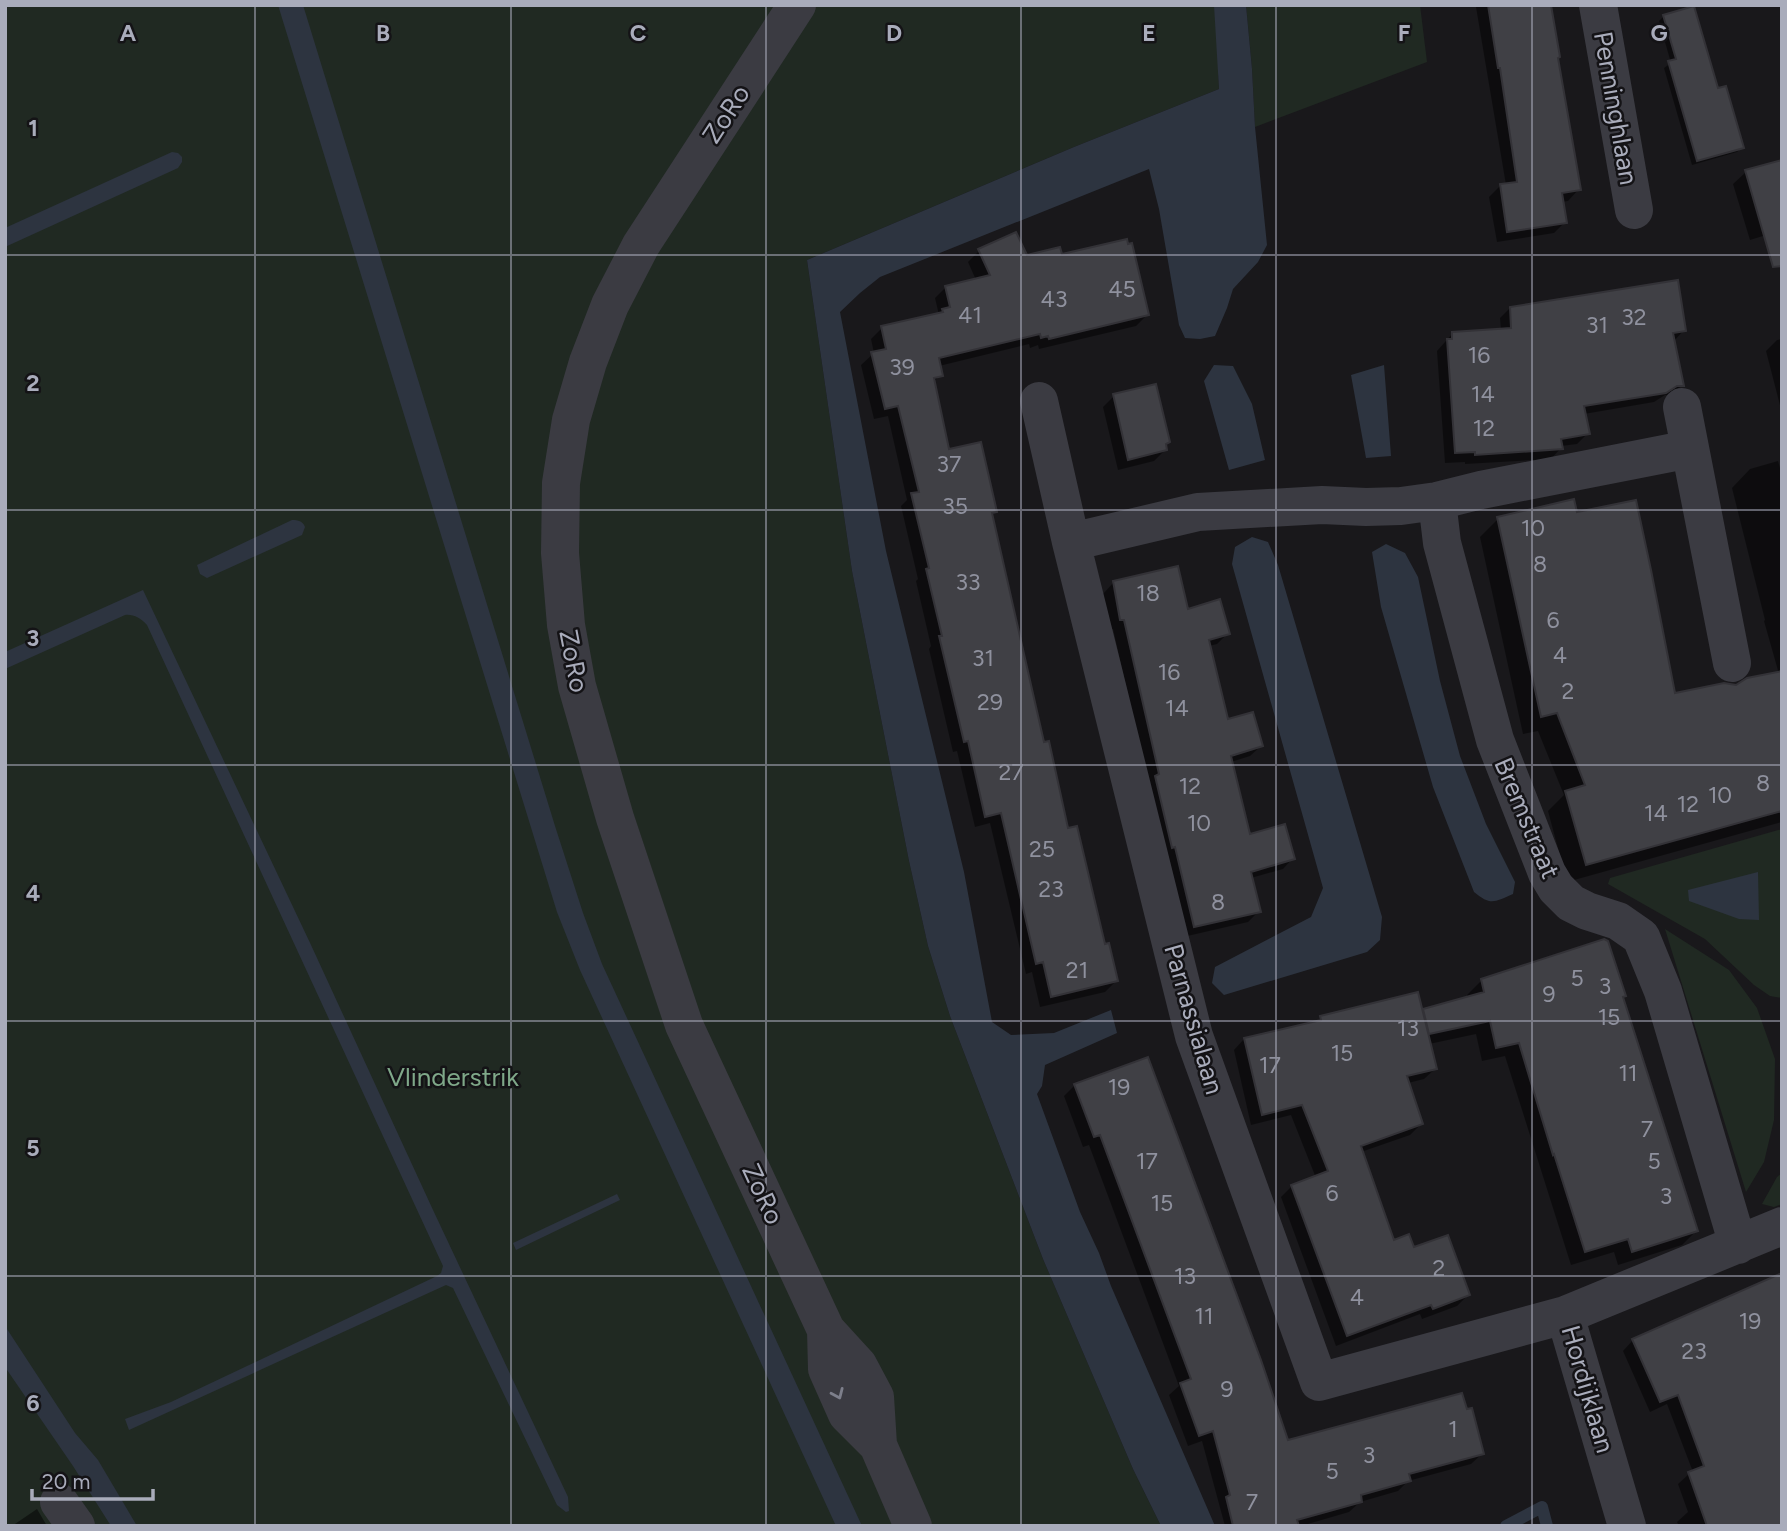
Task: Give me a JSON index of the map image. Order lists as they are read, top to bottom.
{
  "streets": {
    "street": [
      "Penninghlaan",
      "ZoRo",
      "Bremstraat",
      "Parnassialaan",
      "Hordijklaan"
    ]
  },
  "crossings": [
    ["Bremstraat", "Hordijklaan"],
    ["Parnassialaan", "Hordijklaan"]
  ],
  "parks": ["Vlinderstrik"],
  "house_numbers": [
    "45",
    "43",
    "41",
    "32",
    "31",
    "16",
    "39",
    "14",
    "12",
    "37",
    "35",
    "10",
    "8",
    "33",
    "18",
    "6",
    "4",
    "31",
    "16",
    "2",
    "29",
    "14",
    "27",
    "8",
    "12",
    "10",
    "12",
    "14",
    "10",
    "25",
    "23",
    "8",
    "21",
    "5",
    "3",
    "9",
    "15",
    "13",
    "15",
    "17",
    "11",
    "19",
    "7",
    "17",
    "5",
    "6",
    "3",
    "15",
    "2",
    "13",
    "4",
    "11",
    "19",
    "23",
    "9",
    "1",
    "3",
    "5",
    "7"
  ],
  "scale_bar": "20 m",
  "grid": {
    "columns": [
      "A",
      "B",
      "C",
      "D",
      "E",
      "F",
      "G"
    ],
    "rows": [
      "1",
      "2",
      "3",
      "4",
      "5",
      "6"
    ]
  }
}
